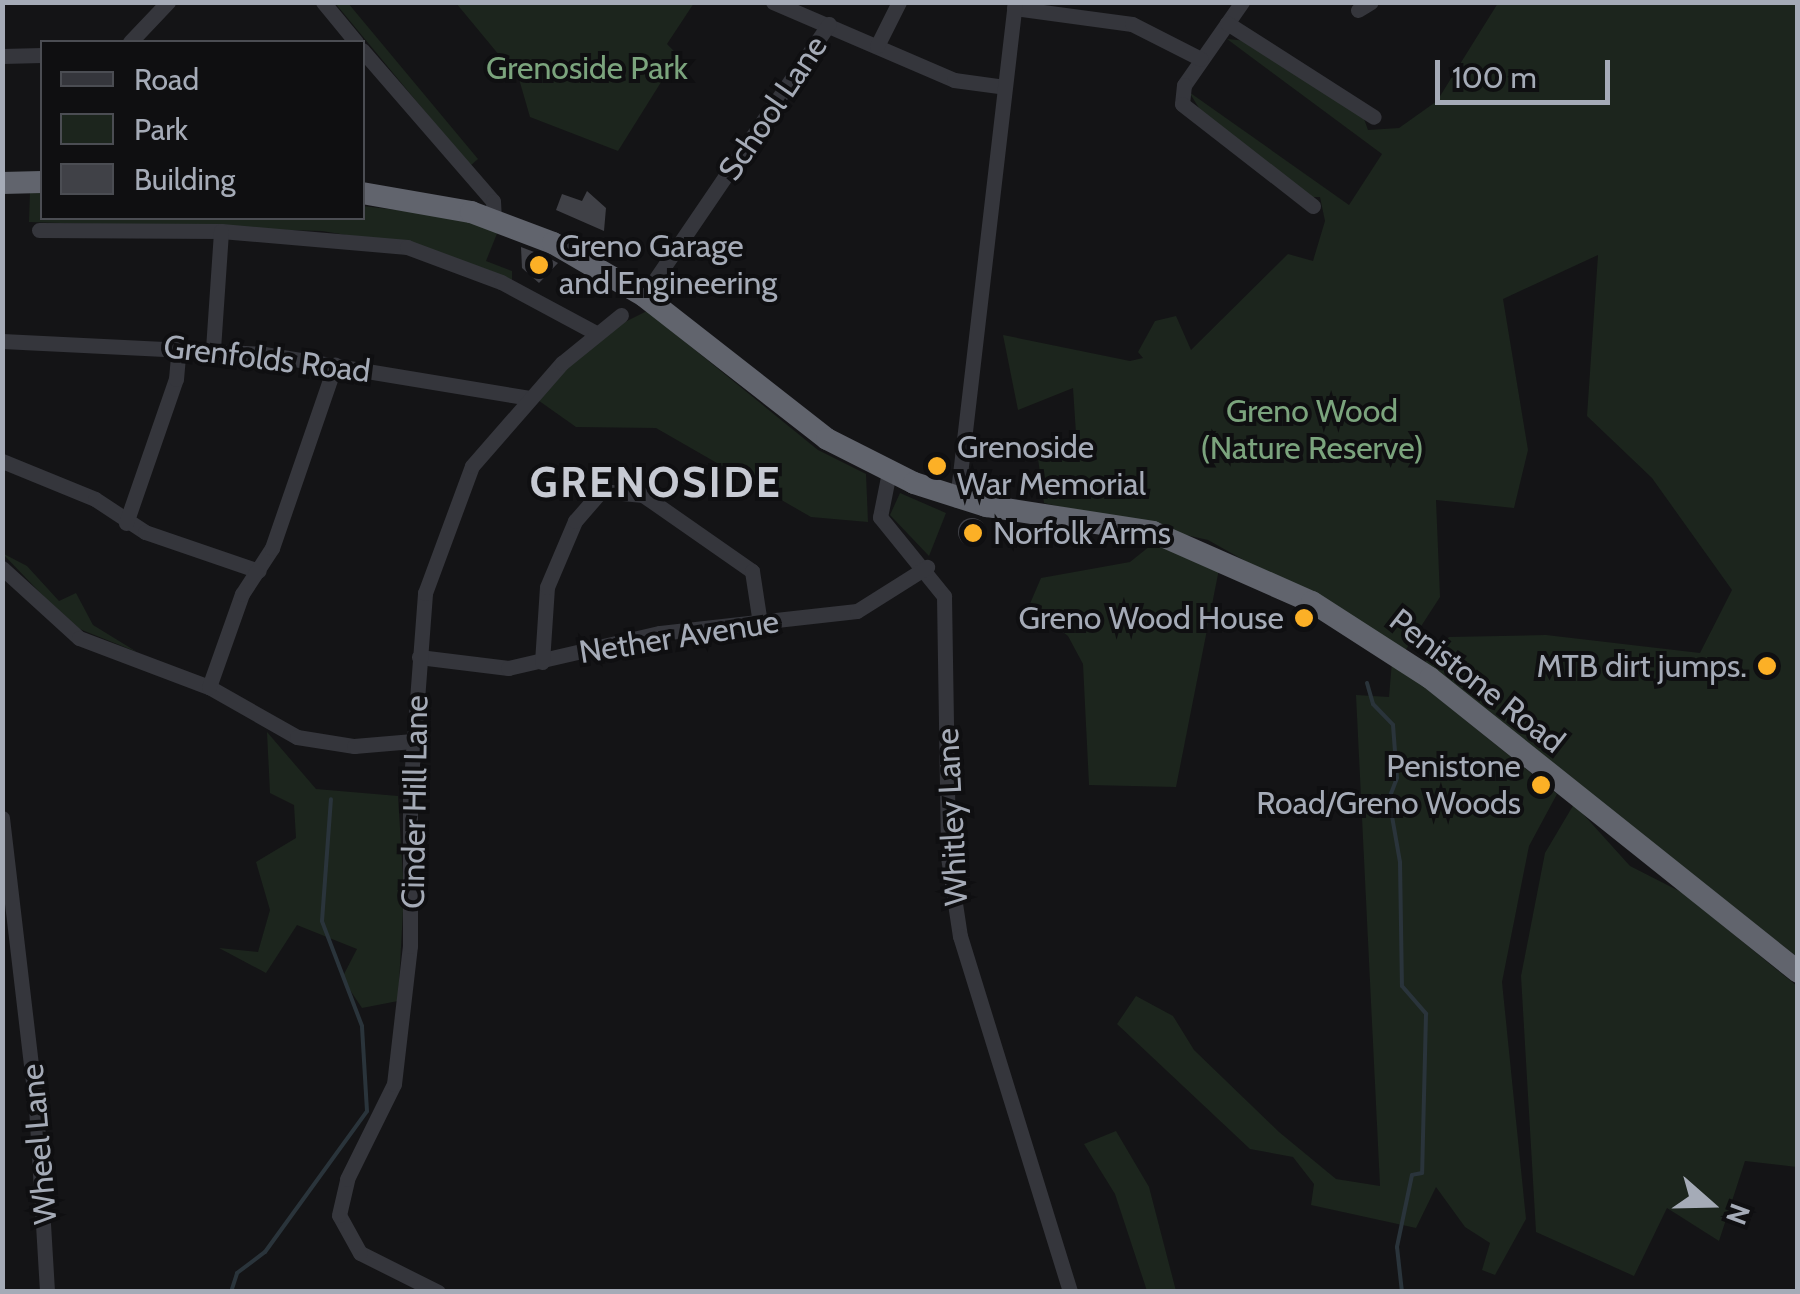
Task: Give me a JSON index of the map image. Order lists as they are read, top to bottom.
{
  "streets": {
    "highway": ["Penistone Road"],
    "street": [
      "School Lane",
      "Grenfolds Road",
      "Nether Avenue",
      "Cinder Hill Lane",
      "Whitley Lane",
      "Wheel Lane"
    ]
  },
  "crossings": [
    ["School Lane", "Penistone Road"],
    ["Grenfolds Road", "Cinder Hill Lane"],
    ["Nether Avenue", "Cinder Hill Lane"],
    ["Nether Avenue", "Whitley Lane"],
    ["Penistone Road", "Whitley Lane"]
  ],
  "districts": ["GRENOSIDE"],
  "parks": ["Grenoside Park", "Greno Wood (Nature Reserve)"],
  "places": [
    "Greno Garage and Engineering",
    "Grenoside War Memorial",
    "Norfolk Arms",
    "Greno Wood House",
    "MTB dirt jumps.",
    "Penistone Road/Greno Woods"
  ],
  "legend": ["Road", "Park", "Building"],
  "scale_bar": "100 m",
  "north": "right"
}
